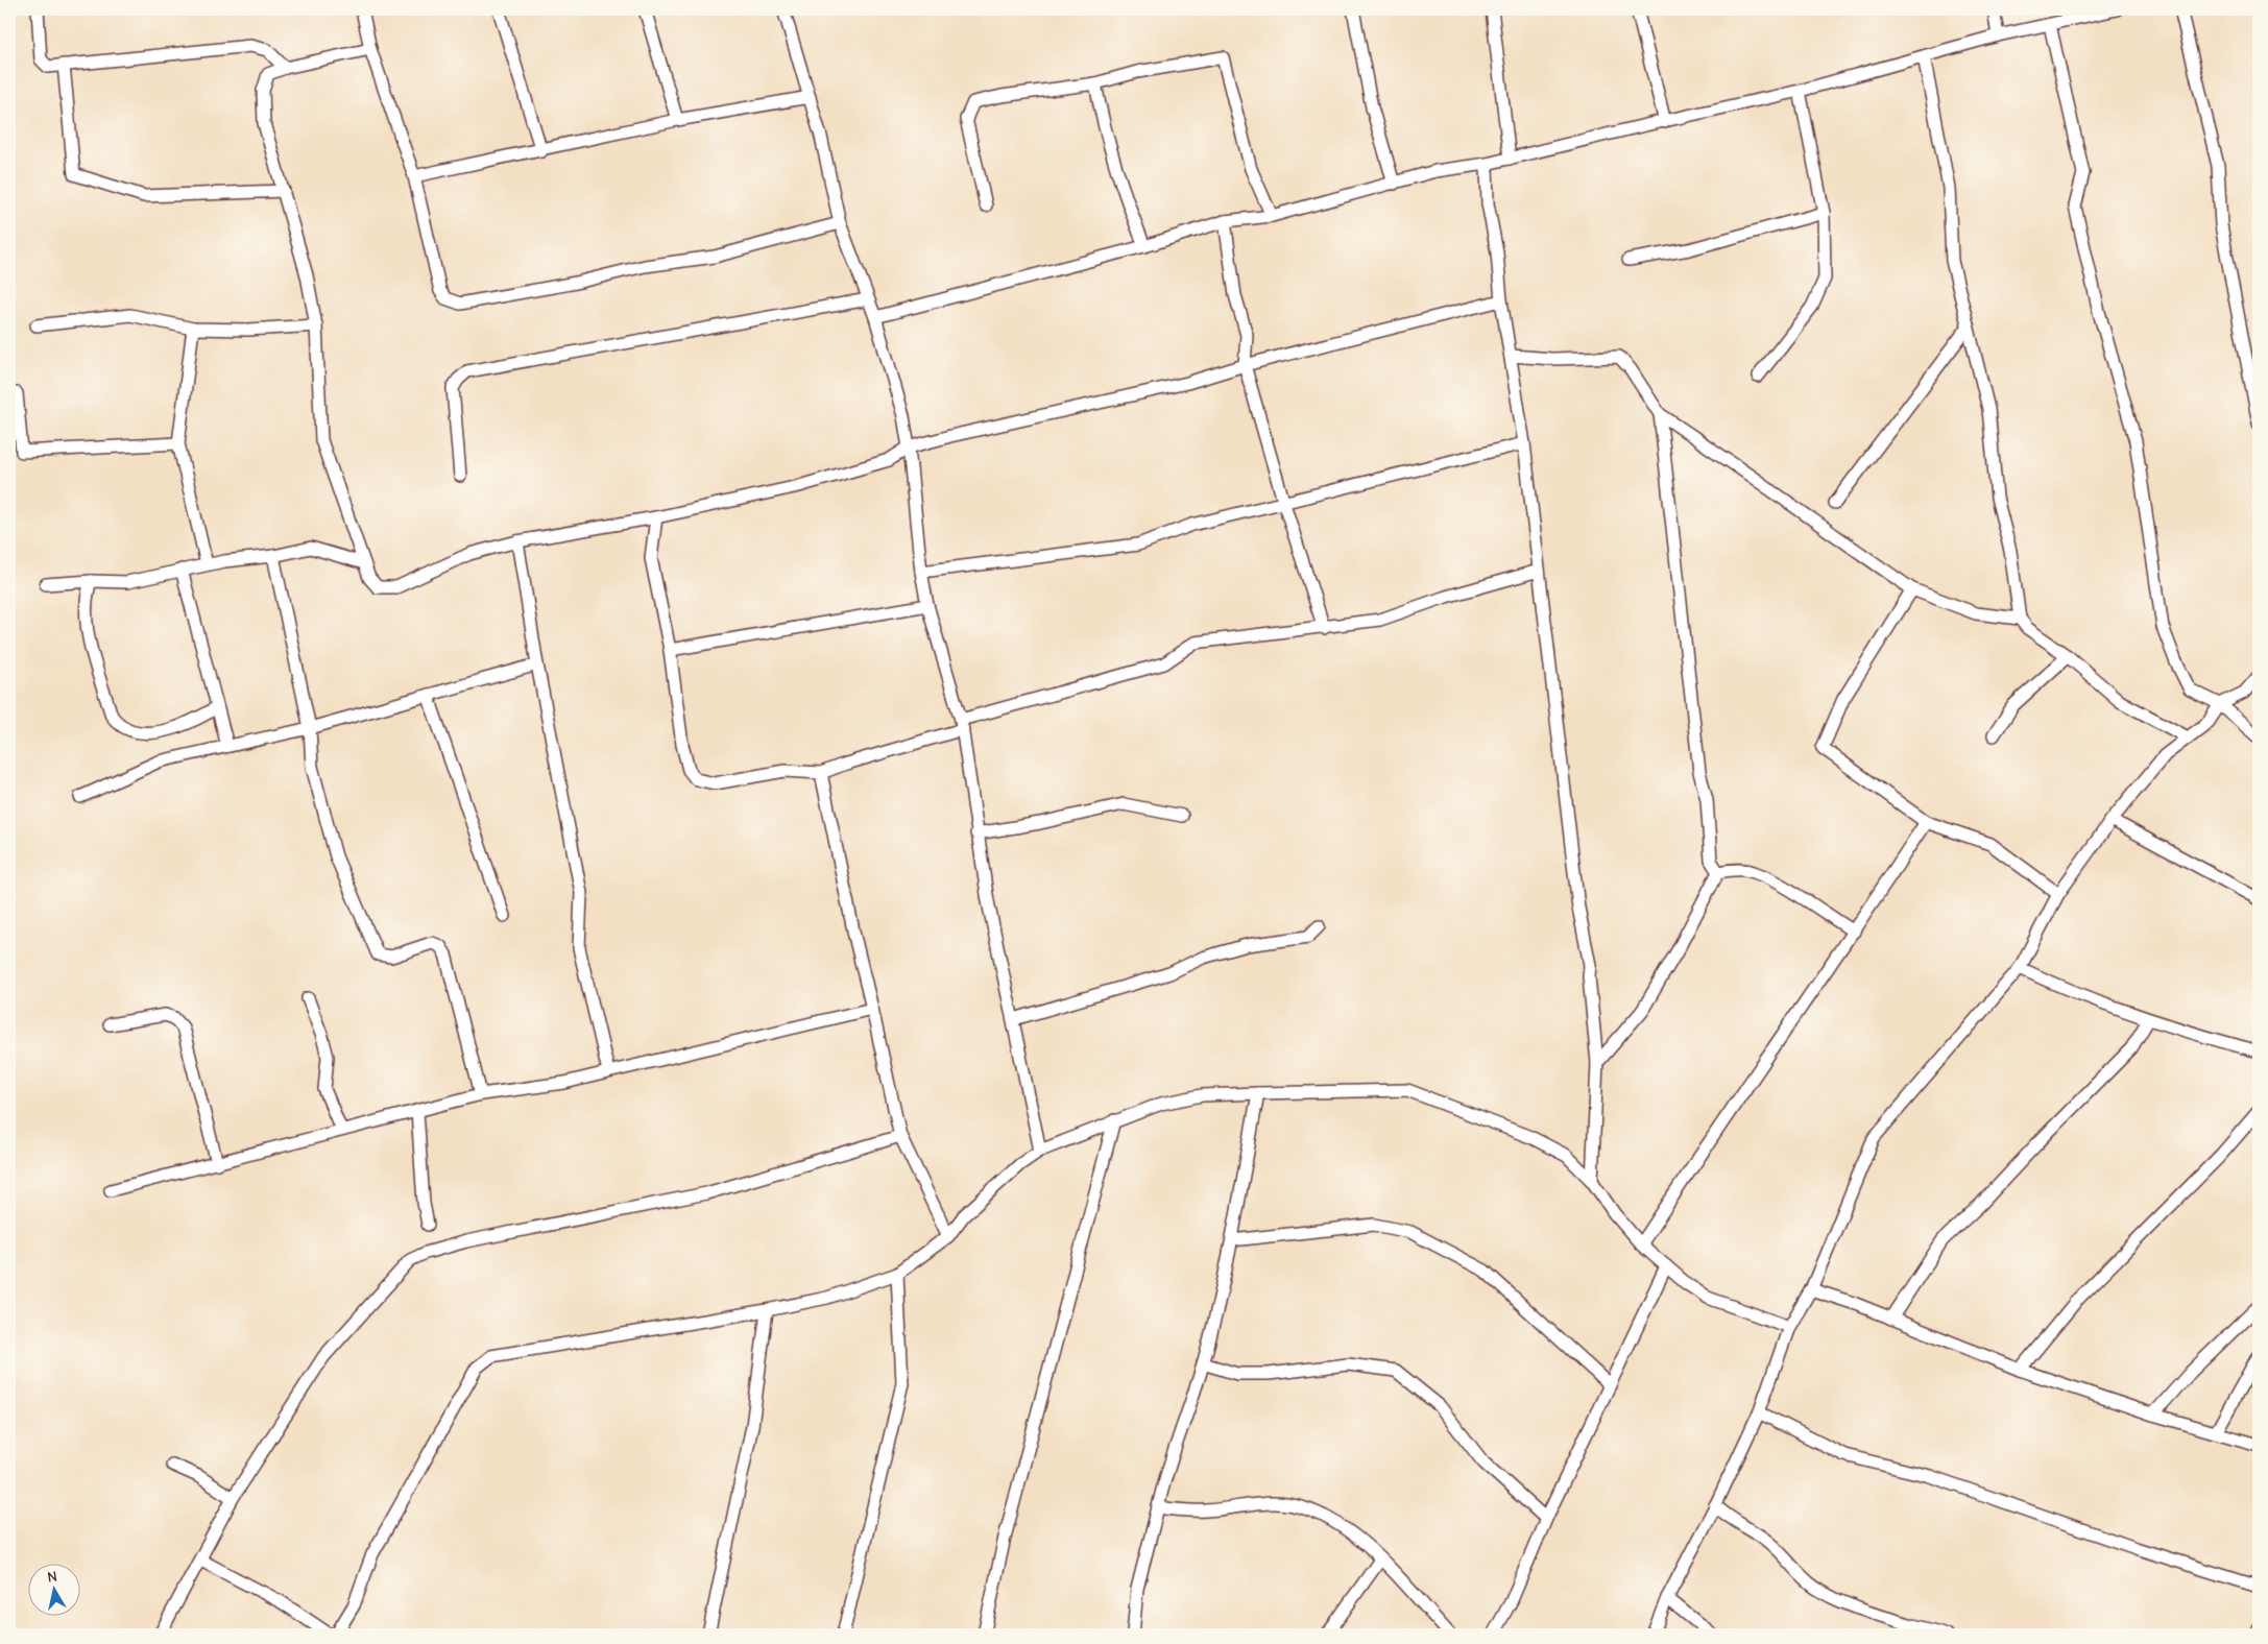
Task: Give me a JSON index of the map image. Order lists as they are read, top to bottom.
{
  "north": "top"
}
